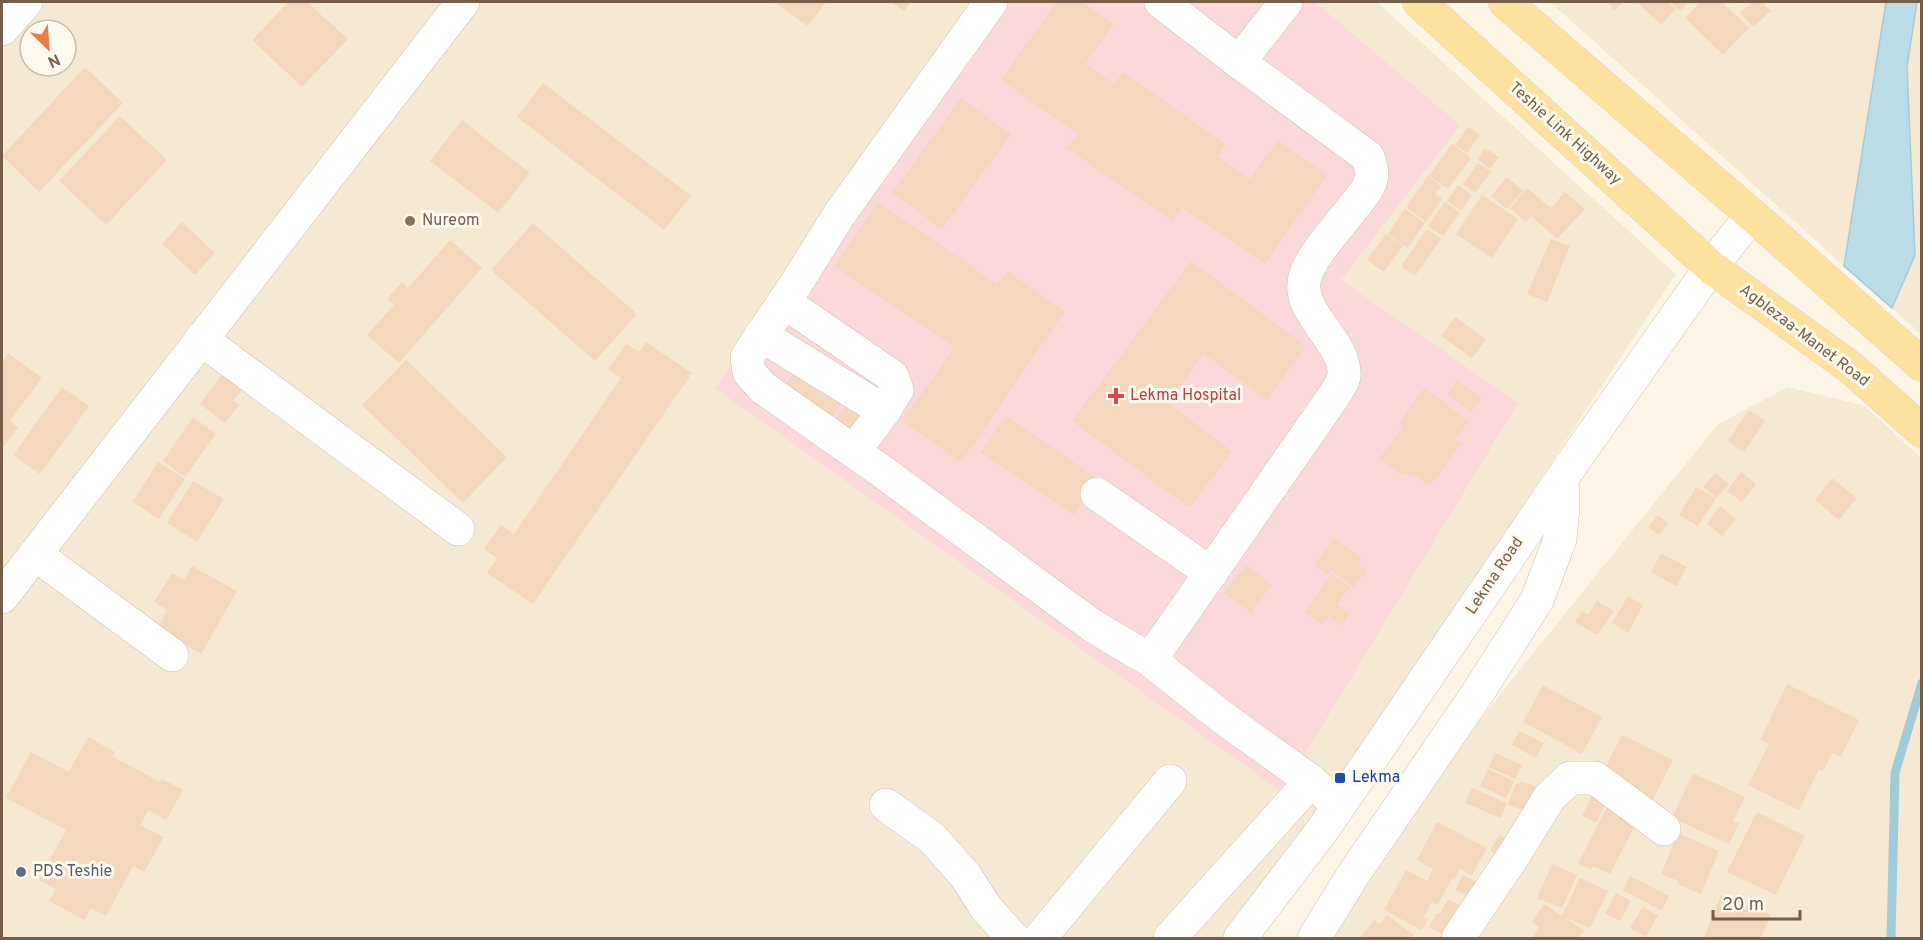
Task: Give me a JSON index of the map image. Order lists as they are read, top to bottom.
{
  "streets": {
    "main road": ["Teshie Link Highway", "Agblezaa-Manet Road"],
    "street": ["Lekma Road"]
  },
  "crossings": [
    ["Teshie Link Highway", "Agblezaa-Manet Road"],
    ["Teshie Link Highway", "Lekma Road"],
    ["Agblezaa-Manet Road", "Lekma Road"]
  ],
  "places": {
    "other": ["Nureom", "PDS Teshie"],
    "health": ["Lekma Hospital"],
    "transit": ["Lekma"]
  },
  "scale_bar": "20 m",
  "north": "bottom right"
}
